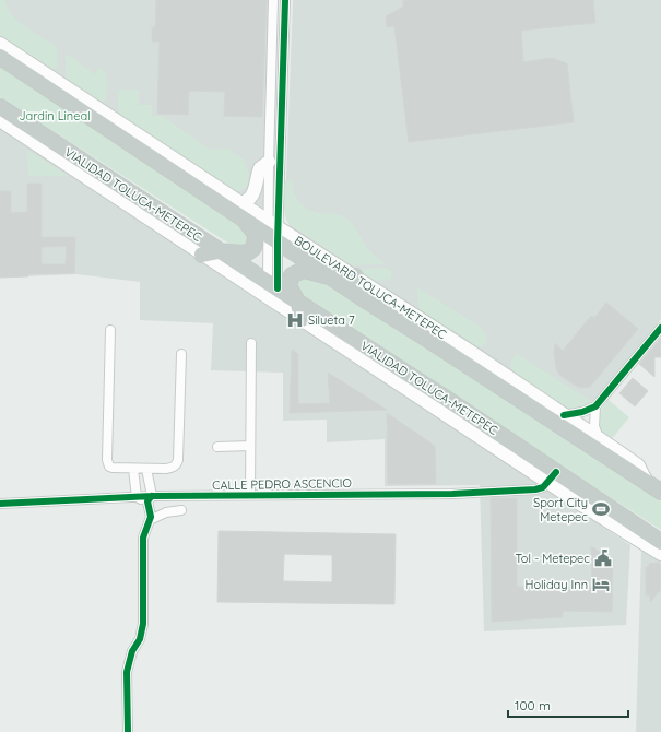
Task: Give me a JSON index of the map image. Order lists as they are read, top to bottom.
{
  "streets": {
    "highway": ["VIALIDAD TOLUCA-METEPEC"],
    "main road": ["BOULEVARD TOLUCA-METEPEC"],
    "street": ["CALLE PEDRO ASCENCIO"]
  },
  "crossings": [
    ["VIALIDAD TOLUCA-METEPEC", "CALLE PEDRO ASCENCIO"]
  ],
  "parks": ["Jardin Lineal"],
  "places": {
    "hospital": ["Silueta 7"],
    "sports": ["Sport City Metepec"],
    "public building": ["Tol - Metepec"],
    "hotel": ["Holiday Inn"]
  },
  "scale_bar": "100 m"
}
